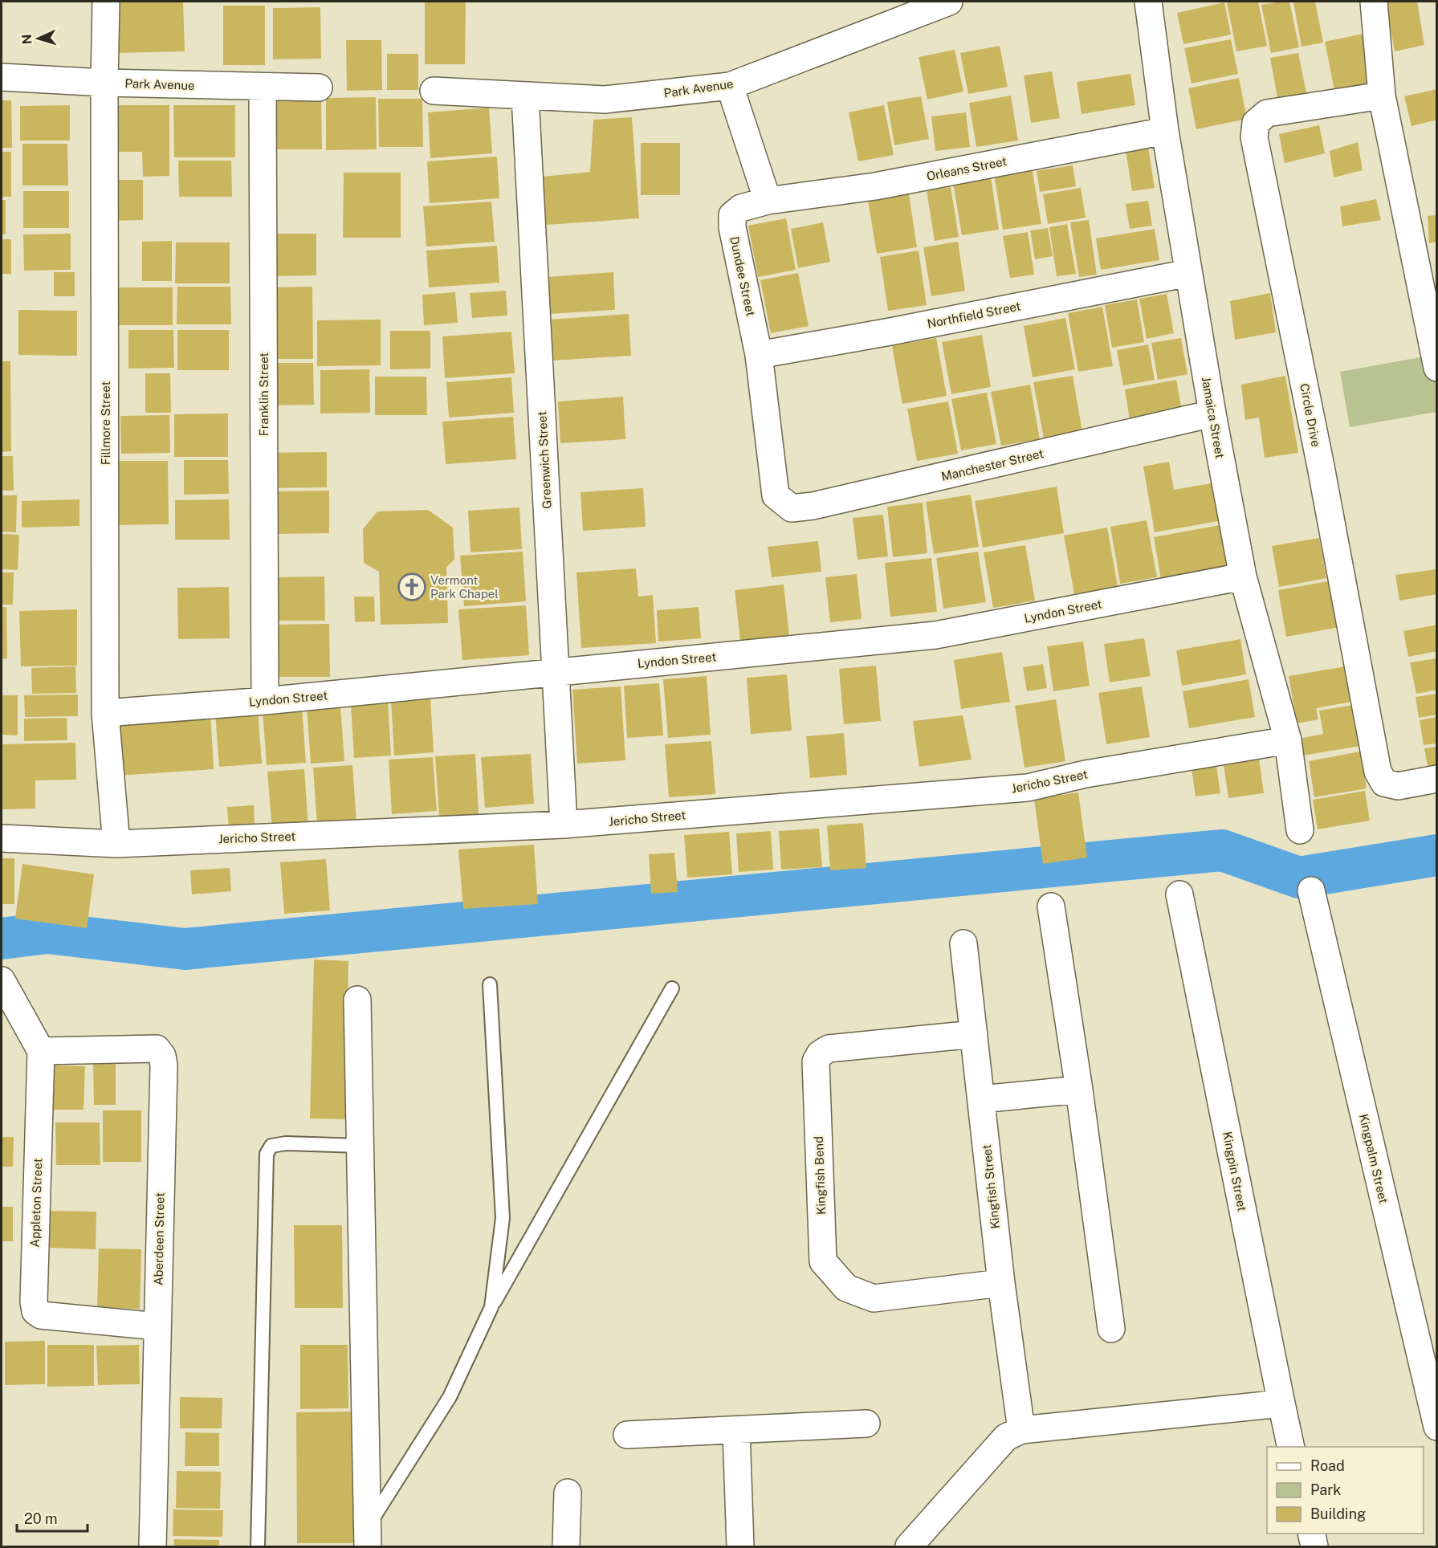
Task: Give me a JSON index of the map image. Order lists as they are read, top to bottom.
{
  "streets": {
    "street": [
      "Park Avenue",
      "Orleans Street",
      "Dundee Street",
      "Northfield Street",
      "Franklin Street",
      "Circle Drive",
      "Jamaica Street",
      "Fillmore Street",
      "Greenwich Street",
      "Manchester Street",
      "Lyndon Street",
      "Jericho Street",
      "Kingpalm Street",
      "Kingpin Street",
      "Kingfish Bend",
      "Kingfish Street",
      "Appleton Street",
      "Aberdeen Street"
    ]
  },
  "crossings": [
    ["Park Avenue", "Franklin Street"],
    ["Park Avenue", "Fillmore Street"],
    ["Park Avenue", "Greenwich Street"],
    ["Orleans Street", "Dundee Street"],
    ["Orleans Street", "Jamaica Street"],
    ["Dundee Street", "Northfield Street"],
    ["Dundee Street", "Manchester Street"],
    ["Northfield Street", "Jamaica Street"],
    ["Franklin Street", "Lyndon Street"],
    ["Jamaica Street", "Manchester Street"],
    ["Jamaica Street", "Lyndon Street"],
    ["Jamaica Street", "Jericho Street"],
    ["Fillmore Street", "Lyndon Street"],
    ["Fillmore Street", "Jericho Street"],
    ["Greenwich Street", "Lyndon Street"],
    ["Greenwich Street", "Jericho Street"],
    ["Kingfish Bend", "Kingfish Street"],
    ["Appleton Street", "Aberdeen Street"]
  ],
  "places": {
    "church": ["Vermont Park Chapel"]
  },
  "legend": ["Road", "Park", "Building"],
  "scale_bar": "20 m",
  "north": "left"
}
